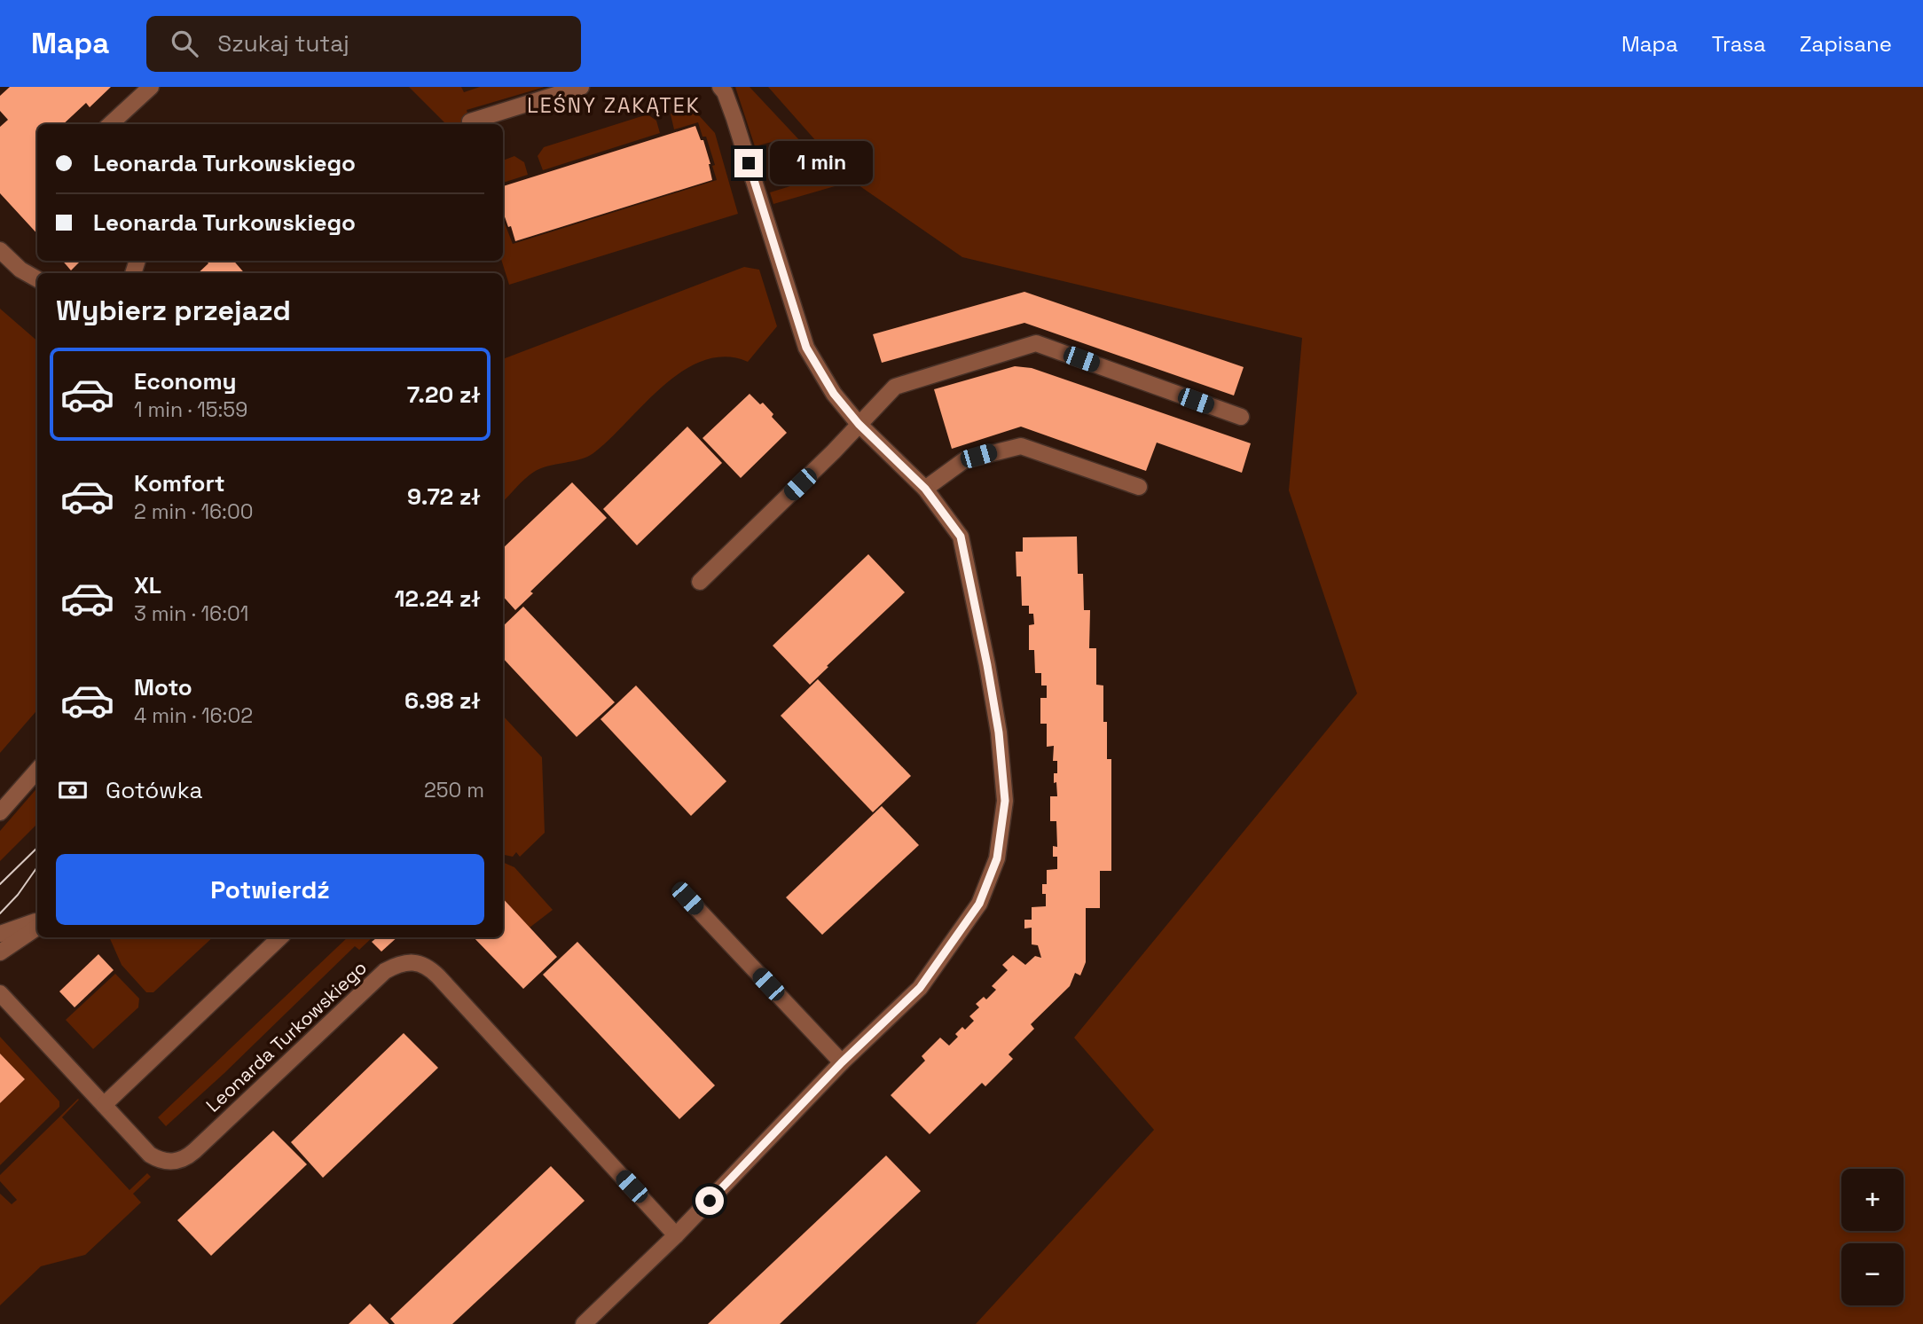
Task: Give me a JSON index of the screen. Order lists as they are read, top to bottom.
{
  "streets": {
    "street": ["Leonarda Turkowskiego"]
  },
  "districts": ["LEŚNY ZAKĄTEK"],
  "page": {
    "header": "Mapa",
    "search": "Szukaj tutaj",
    "nav": ["Mapa", "Trasa", "Zapisane"],
    "banner": ["Leonarda Turkowskiego", "Leonarda Turkowskiego"],
    "bubble": "1 min",
    "heading": "Wybierz przejazd",
    "list": [
      {
        "name": "Economy",
        "note": "1 min · 15:59",
        "value": "7.20 zł"
      },
      {
        "name": "Komfort",
        "note": "2 min · 16:00",
        "value": "9.72 zł"
      },
      {
        "name": "XL",
        "note": "3 min · 16:01",
        "value": "12.24 zł"
      },
      {
        "name": "Moto",
        "note": "4 min · 16:02",
        "value": "6.98 zł"
      }
    ],
    "pay": ["Gotówka", "250 m"],
    "buttons": "Potwierdź",
    "map_buttons": ["+", "−"]
  }
}
